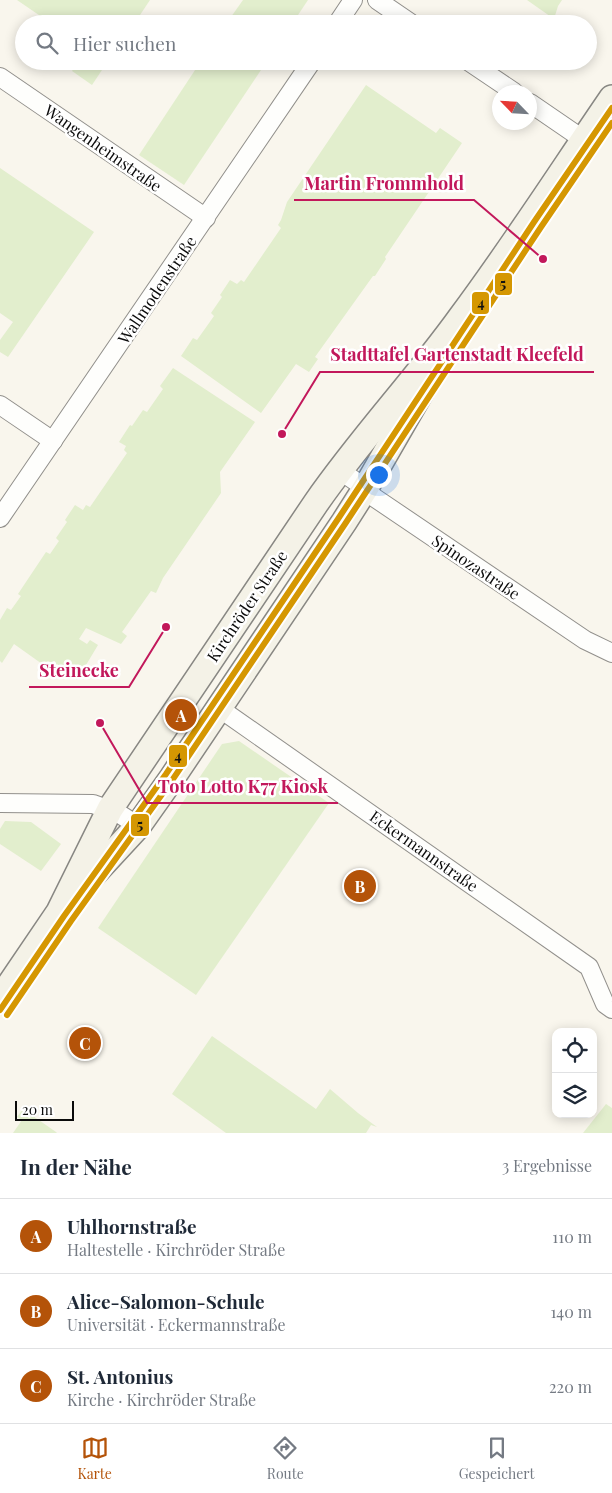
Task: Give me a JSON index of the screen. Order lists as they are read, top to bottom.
{
  "streets": {
    "main road": ["Kirchröder Straße"],
    "street": [
      "Wangenheimstraße",
      "Wallmodenstraße",
      "Spinozastraße",
      "Eckermannstraße"
    ]
  },
  "crossings": [
    ["Wangenheimstraße", "Wallmodenstraße"],
    ["Spinozastraße", "Kirchröder Straße"],
    ["Kirchröder Straße", "Eckermannstraße"]
  ],
  "places": [
    "Martin Frommhold",
    "Stadttafel Gartenstadt Kleefeld",
    "Steinecke",
    "Toto Lotto K77 Kiosk"
  ],
  "lines": ["transit line 4", "transit line 5"],
  "scale_bar": "20 m",
  "north": "top left",
  "page": {
    "search": "Hier suchen",
    "pins": ["A", "B", "C"],
    "scale": "20 m",
    "heading": ["In der Nähe", "3 Ergebnisse"],
    "list": [
      {
        "mark": "A",
        "name": "Uhlhornstraße",
        "note": "Haltestelle · Kirchröder Straße",
        "value": "110 m"
      },
      {
        "mark": "B",
        "name": "Alice-Salomon-Schule",
        "note": "Universität · Eckermannstraße",
        "value": "140 m"
      },
      {
        "mark": "C",
        "name": "St. Antonius",
        "note": "Kirche · Kirchröder Straße",
        "value": "220 m"
      }
    ],
    "nav": ["Karte", "Route", "Gespeichert"]
  }
}
